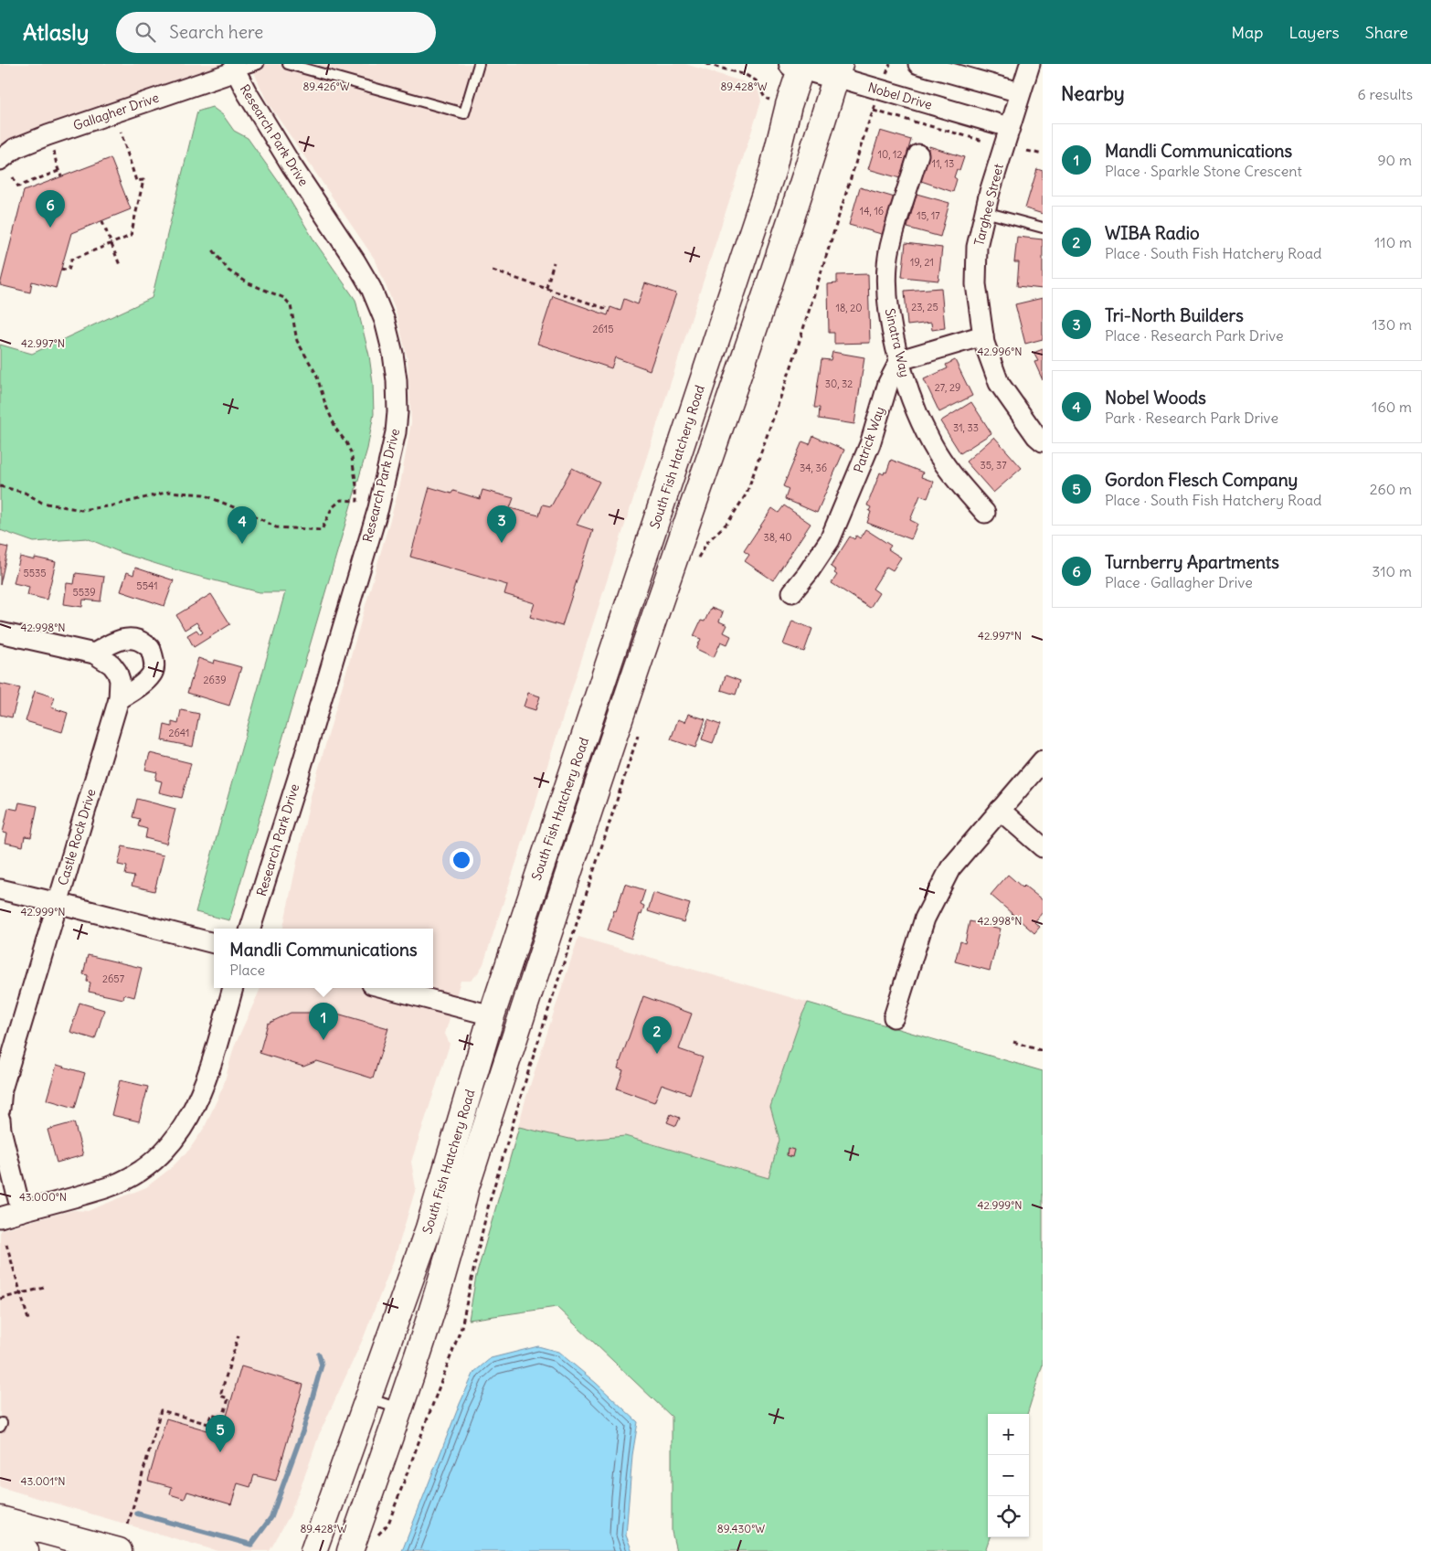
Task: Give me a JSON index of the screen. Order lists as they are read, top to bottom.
{
  "streets": {
    "main road": ["South Fish Hatchery Road"],
    "street": [
      "Nobel Drive",
      "Gallagher Drive",
      "Research Park Drive",
      "Targhee Street",
      "Sinatra Way",
      "Patrick Way",
      "Castle Rock Drive"
    ]
  },
  "crossings": [
    ["Nobel Drive", "Targhee Street"],
    ["Nobel Drive", "South Fish Hatchery Road"],
    ["Gallagher Drive", "Research Park Drive"],
    ["Sinatra Way", "Patrick Way"]
  ],
  "house_numbers": [
    "10, 12",
    "11, 13",
    "14, 16",
    "15, 17",
    "19, 21",
    "23, 25",
    "18, 20",
    "2615",
    "30, 32",
    "27, 29",
    "31, 33",
    "35, 37",
    "34, 36",
    "38, 40",
    "5535",
    "5541",
    "5539",
    "2639",
    "2641",
    "2657"
  ],
  "page": {
    "header": "Atlasly",
    "search": "Search here",
    "nav": ["Map", "Layers", "Share"],
    "heading": ["Nearby", "6 results"],
    "list": [
      {
        "mark": "1",
        "name": "Mandli Communications",
        "note": "Place · Sparkle Stone Crescent",
        "value": "90 m"
      },
      {
        "mark": "2",
        "name": "WIBA Radio",
        "note": "Place · South Fish Hatchery Road",
        "value": "110 m"
      },
      {
        "mark": "3",
        "name": "Tri-North Builders",
        "note": "Place · Research Park Drive",
        "value": "130 m"
      },
      {
        "mark": "4",
        "name": "Nobel Woods",
        "note": "Park · Research Park Drive",
        "value": "160 m"
      },
      {
        "mark": "5",
        "name": "Gordon Flesch Company",
        "note": "Place · South Fish Hatchery Road",
        "value": "260 m"
      },
      {
        "mark": "6",
        "name": "Turnberry Apartments",
        "note": "Place · Gallagher Drive",
        "value": "310 m"
      }
    ],
    "pins": [
      "6",
      "3",
      "4",
      "1",
      "2",
      "5"
    ],
    "popup": ["Mandli Communications", "Place"],
    "map_buttons": ["+", "−"]
  },
  "coordinates": [
    "89.426°W",
    "89.428°W",
    "42.997°N",
    "42.996°N",
    "42.998°N",
    "42.999°N",
    "43.000°N",
    "43.001°N",
    "89.430°W"
  ]
}
